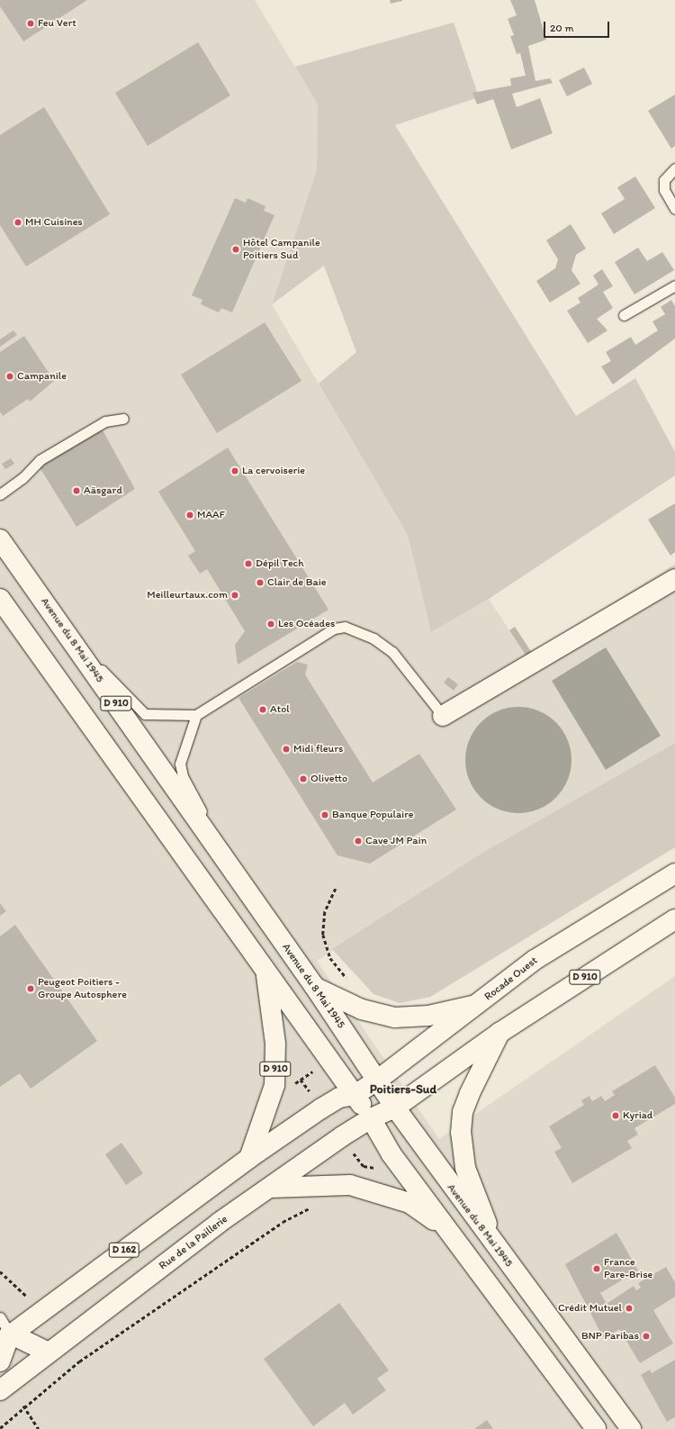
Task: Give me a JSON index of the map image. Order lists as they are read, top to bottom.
{
  "streets": {
    "main road": [
      "Avenue du 8 Mai 1945",
      "D 910",
      "Rocade Ouest",
      "Rue de la Paillerie",
      "D 162"
    ]
  },
  "crossings": [
    ["Avenue du 8 Mai 1945", "D 910"],
    ["Avenue du 8 Mai 1945", "Rocade Ouest"],
    ["Avenue du 8 Mai 1945", "Rue de la Paillerie"],
    ["D 910", "Rocade Ouest"],
    ["D 910", "Rue de la Paillerie"],
    ["D 910", "D 162"],
    ["Rocade Ouest", "D 162"]
  ],
  "districts": ["Poitiers-Sud"],
  "places": [
    "Feu Vert",
    "MH Cuisines",
    "Hôtel Campanile Poitiers Sud",
    "Campanile",
    "La cervoiserie",
    "Aäsgard",
    "MAAF",
    "Dépil Tech",
    "Clair de Baie",
    "Meilleurtaux.com",
    "Les Océades",
    "Atol",
    "Midi fleurs",
    "Olivetto",
    "Banque Populaire",
    "Cave JM Pain",
    "Peugeot Poitiers - Groupe Autosphere",
    "Kyriad",
    "France Pare-Brise",
    "Crédit Mutuel",
    "BNP Paribas"
  ],
  "scale_bar": "20 m"
}
